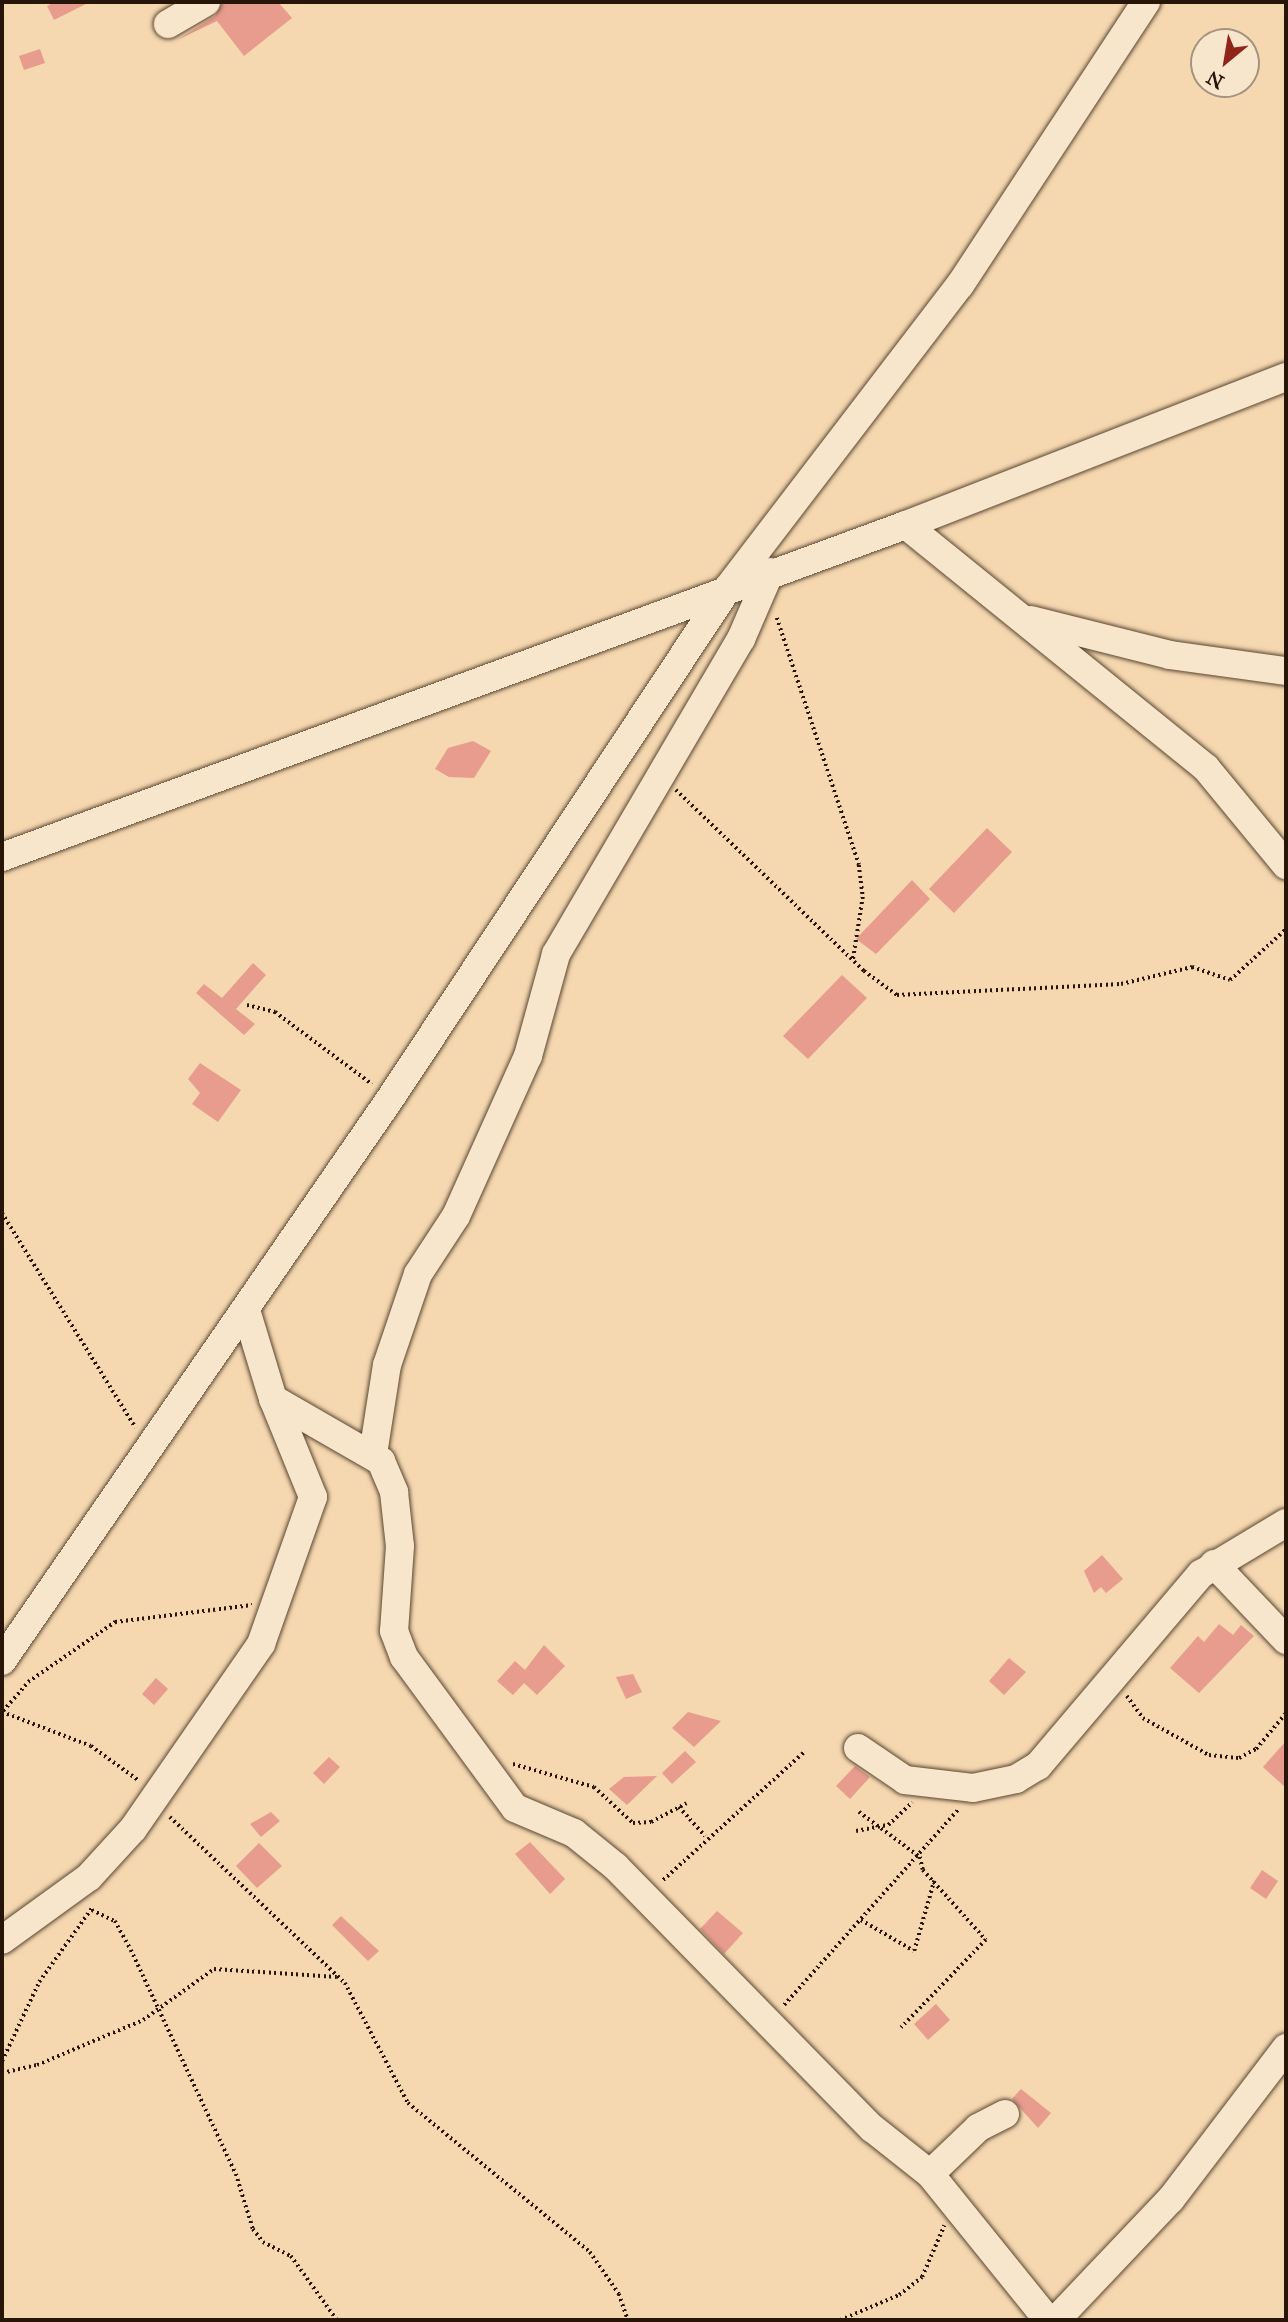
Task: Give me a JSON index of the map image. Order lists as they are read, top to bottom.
{
  "north": "bottom left"
}
